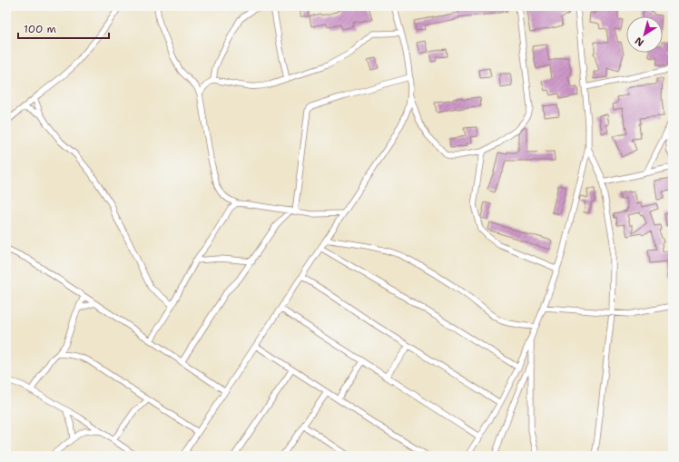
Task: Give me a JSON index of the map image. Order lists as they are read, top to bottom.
{
  "scale_bar": "100 m",
  "north": "bottom left"
}
